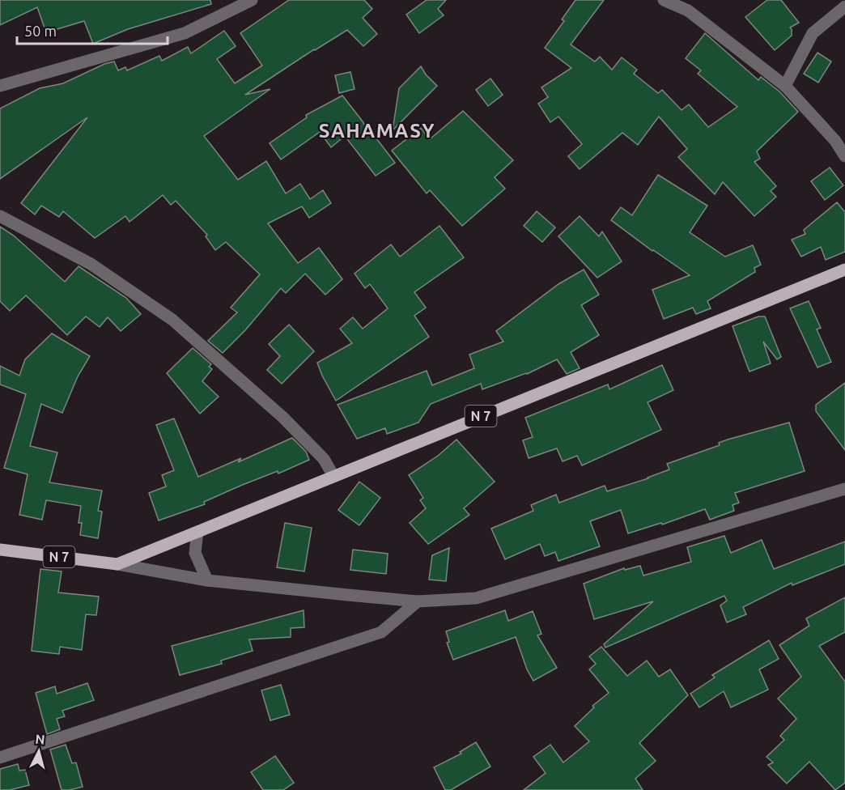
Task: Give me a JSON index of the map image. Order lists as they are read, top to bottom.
{
  "streets": {
    "main road": ["N 7"]
  },
  "districts": ["SAHAMASY"],
  "scale_bar": "50 m",
  "north": "top"
}
